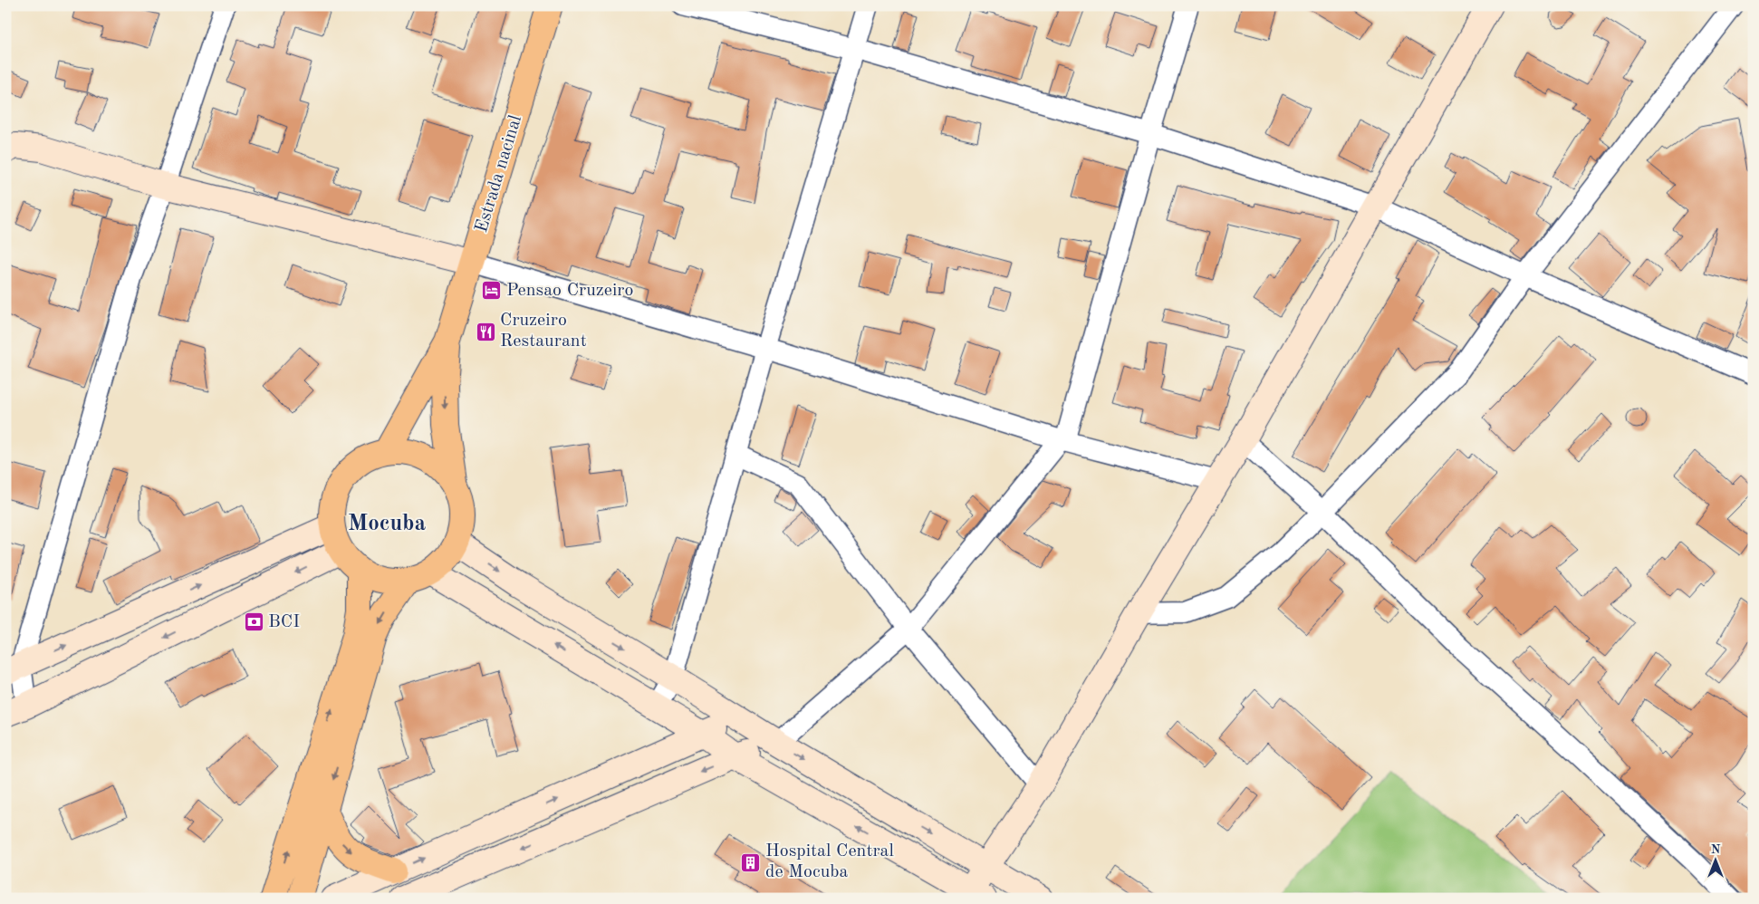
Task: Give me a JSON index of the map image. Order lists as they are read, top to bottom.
{
  "streets": {
    "highway": ["Estrada nacinal"]
  },
  "districts": ["Mocuba"],
  "places": {
    "hotel": ["Pensao Cruzeiro"],
    "restaurant": ["Cruzeiro Restaurant"],
    "bank": ["BCI"],
    "building": ["Hospital Central de Mocuba"]
  },
  "north": "top"
}
